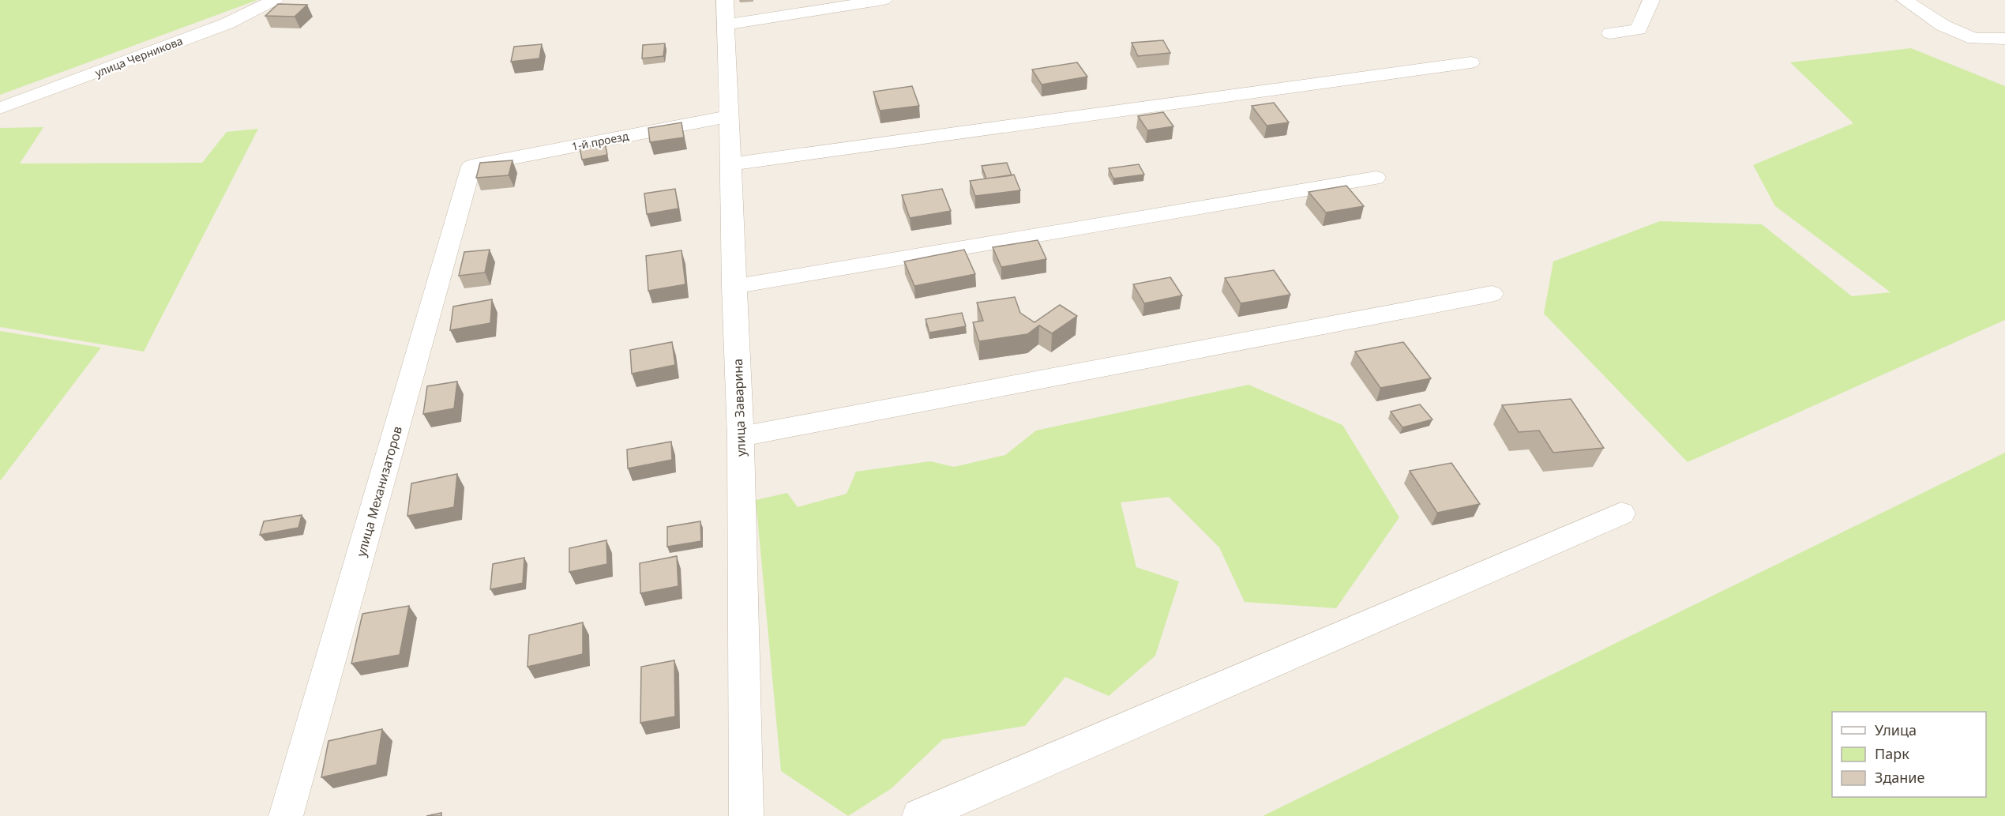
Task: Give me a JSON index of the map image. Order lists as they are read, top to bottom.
{
  "streets": {
    "street": [
      "улица Черникова",
      "1-й проезд",
      "улица Заварина",
      "улица Механизаторов"
    ]
  },
  "crossings": [
    ["1-й проезд", "улица Заварина"],
    ["1-й проезд", "улица Механизаторов"]
  ],
  "legend": ["Улица", "Парк", "Здание"]
}
